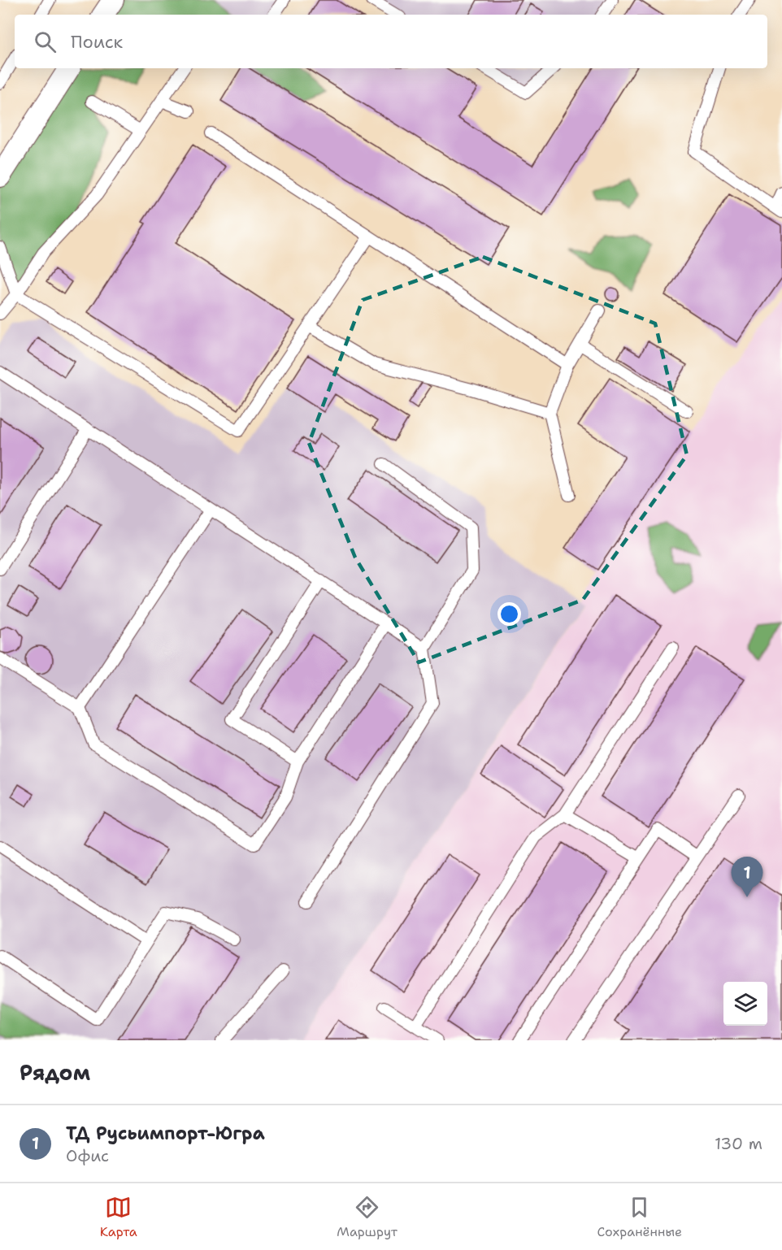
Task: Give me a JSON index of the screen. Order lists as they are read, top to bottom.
{
  "page": {
    "search": "Поиск",
    "pins": "1",
    "heading": "Рядом",
    "list": [
      {
        "mark": "1",
        "name": "ТД Русьимпорт-Югра",
        "note": "Офис",
        "value": "130 m"
      }
    ],
    "nav": ["Карта", "Маршрут", "Сохранённые"]
  }
}
